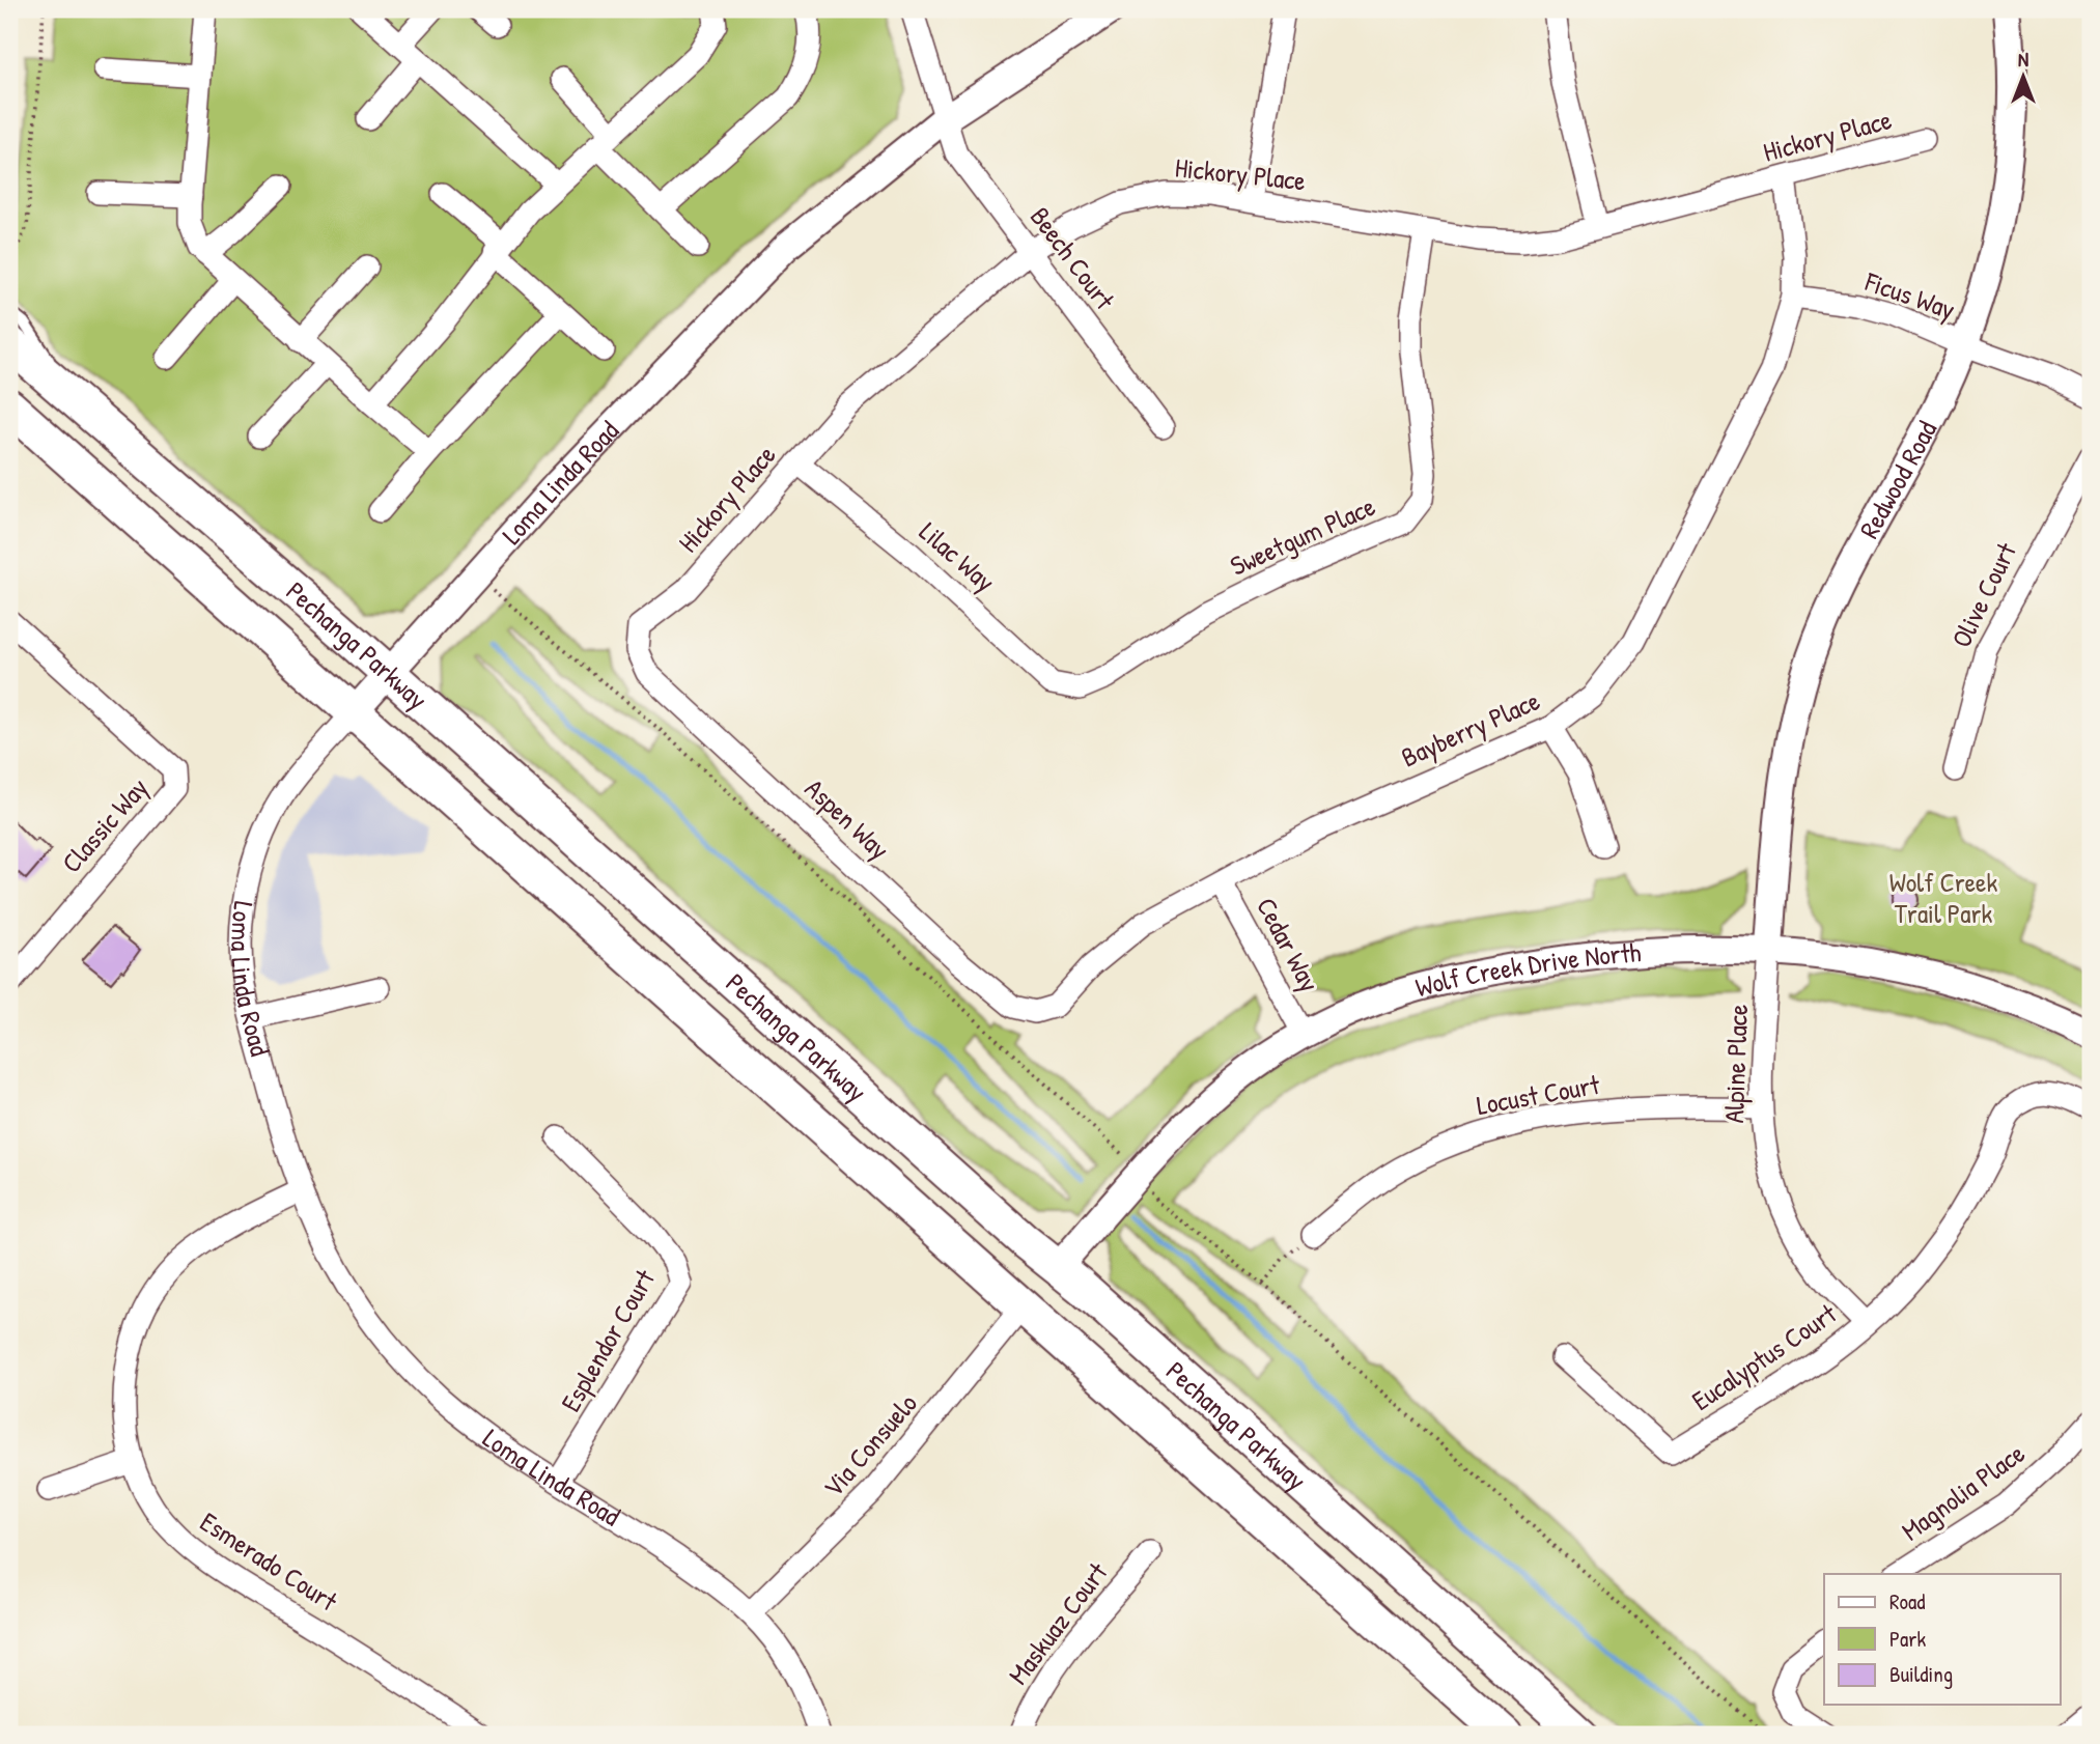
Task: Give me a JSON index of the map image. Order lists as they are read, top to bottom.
{
  "streets": {
    "main road": ["Pechanga Parkway"],
    "street": [
      "Hickory Place",
      "Beech Court",
      "Ficus Way",
      "Redwood Road",
      "Loma Linda Road",
      "Sweetgum Place",
      "Lilac Way",
      "Olive Court",
      "Bayberry Place",
      "Aspen Way",
      "Classic Way",
      "Cedar Way",
      "Wolf Creek Drive North",
      "Alpine Place",
      "Locust Court",
      "Esplendor Court",
      "Eucalyptus Court",
      "Via Consuelo",
      "Magnolia Place",
      "Esmerado Court",
      "Maskuaz Court"
    ]
  },
  "crossings": [
    ["Hickory Place", "Beech Court"],
    ["Hickory Place", "Sweetgum Place"],
    ["Hickory Place", "Lilac Way"],
    ["Hickory Place", "Bayberry Place"],
    ["Hickory Place", "Aspen Way"],
    ["Beech Court", "Loma Linda Road"],
    ["Ficus Way", "Redwood Road"],
    ["Ficus Way", "Bayberry Place"],
    ["Redwood Road", "Wolf Creek Drive North"],
    ["Redwood Road", "Alpine Place"],
    ["Loma Linda Road", "Pechanga Parkway"],
    ["Loma Linda Road", "Esplendor Court"],
    ["Loma Linda Road", "Via Consuelo"],
    ["Loma Linda Road", "Esmerado Court"],
    ["Sweetgum Place", "Lilac Way"],
    ["Pechanga Parkway", "Wolf Creek Drive North"],
    ["Pechanga Parkway", "Via Consuelo"],
    ["Bayberry Place", "Aspen Way"],
    ["Bayberry Place", "Cedar Way"],
    ["Cedar Way", "Wolf Creek Drive North"],
    ["Wolf Creek Drive North", "Alpine Place"],
    ["Alpine Place", "Locust Court"],
    ["Alpine Place", "Eucalyptus Court"]
  ],
  "parks": ["Wolf Creek Trail Park"],
  "legend": ["Road", "Park", "Building"],
  "north": "top"
}
